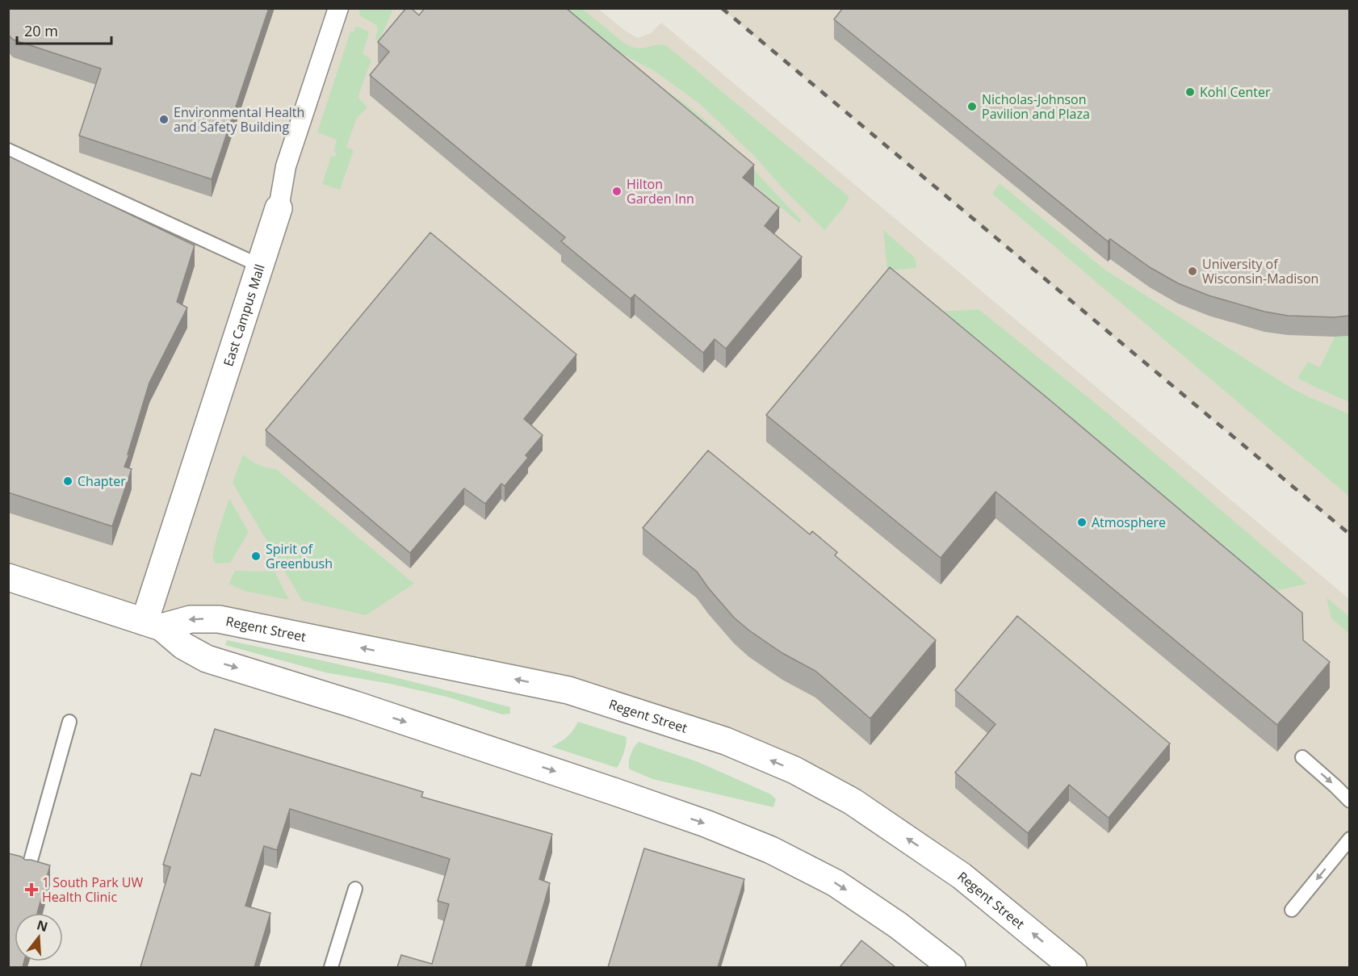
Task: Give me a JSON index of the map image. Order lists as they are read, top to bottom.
{
  "streets": {
    "main road": ["East Campus Mall", "Regent Street"]
  },
  "crossings": [
    ["East Campus Mall", "Regent Street"]
  ],
  "places": {
    "other": [
      "Kohl Center",
      "Nicholas-Johnson Pavilion and Plaza",
      "Environmental Health and Safety Building",
      "Hilton Garden Inn",
      "University of Wisconsin-Madison",
      "Chapter",
      "Atmosphere",
      "Spirit of Greenbush"
    ],
    "health": ["1 South Park UW Health Clinic"]
  },
  "scale_bar": "20 m",
  "north": "top"
}
